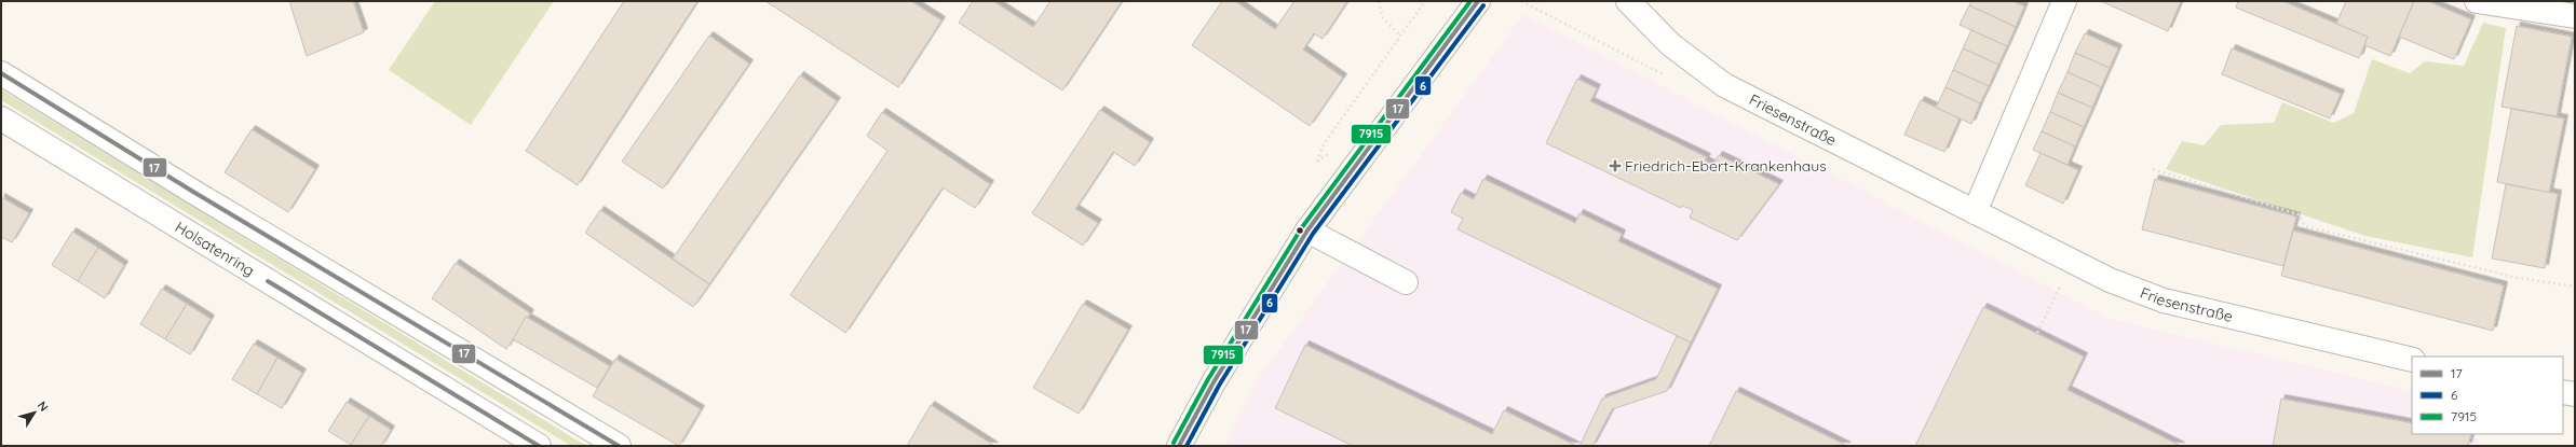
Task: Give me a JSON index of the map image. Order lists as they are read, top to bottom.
{
  "streets": {
    "street": ["Friesenstraße", "Holsatenring"]
  },
  "places": {
    "health": ["Friedrich-Ebert-Krankenhaus"]
  },
  "lines": ["transit line 17", "transit line 7915", "transit line 6"],
  "legend": ["17", "6", "7915"],
  "north": "top right"
}
